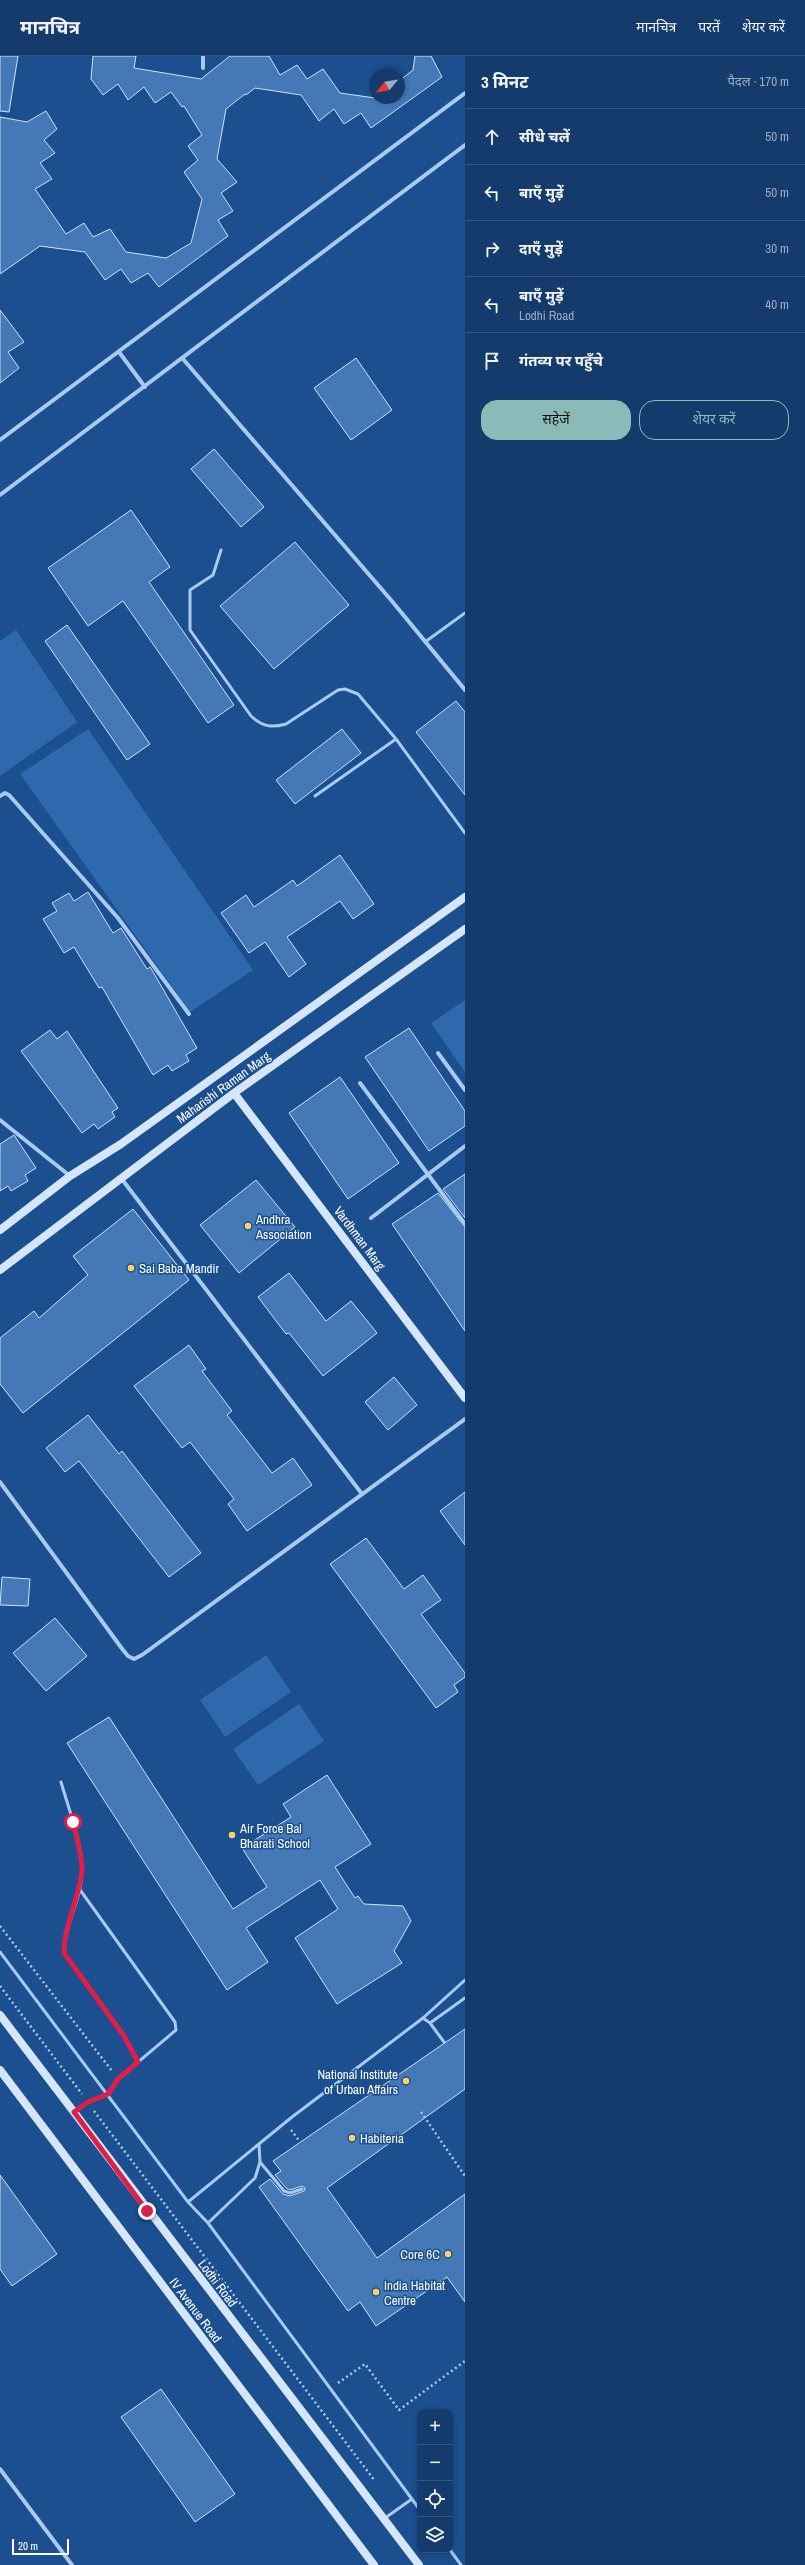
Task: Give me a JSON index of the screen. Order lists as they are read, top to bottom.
{
  "streets": {
    "main road": [
      "Maharishi Raman Marg",
      "Vardhman Marg",
      "Lodhi Road",
      "IV Avenue Road"
    ]
  },
  "crossings": [
    ["Maharishi Raman Marg", "Vardhman Marg"]
  ],
  "places": [
    "Andhra Association",
    "Sai Baba Mandir",
    "Air Force Bal Bharati School",
    "National Institute of Urban Affairs",
    "Habiteria",
    "Core 6C",
    "India Habitat Centre"
  ],
  "scale_bar": "20 m",
  "north": "bottom left",
  "page": {
    "header": "मानचित्र",
    "nav": ["मानचित्र", "परतें", "शेयर करें"],
    "heading": ["3 मिनट", "पैदल · 170 m"],
    "list": [
      ["सीधे चलें", "50 m"],
      ["बाएँ मुड़ें", "50 m"],
      ["दाएँ मुड़ें", "30 m"],
      ["बाएँ मुड़ें", "Lodhi Road", "40 m"],
      "गंतव्य पर पहुँचे"
    ],
    "buttons": ["सहेजें", "शेयर करें"],
    "map_buttons": ["+", "−"],
    "scale": "20 m"
  }
}
